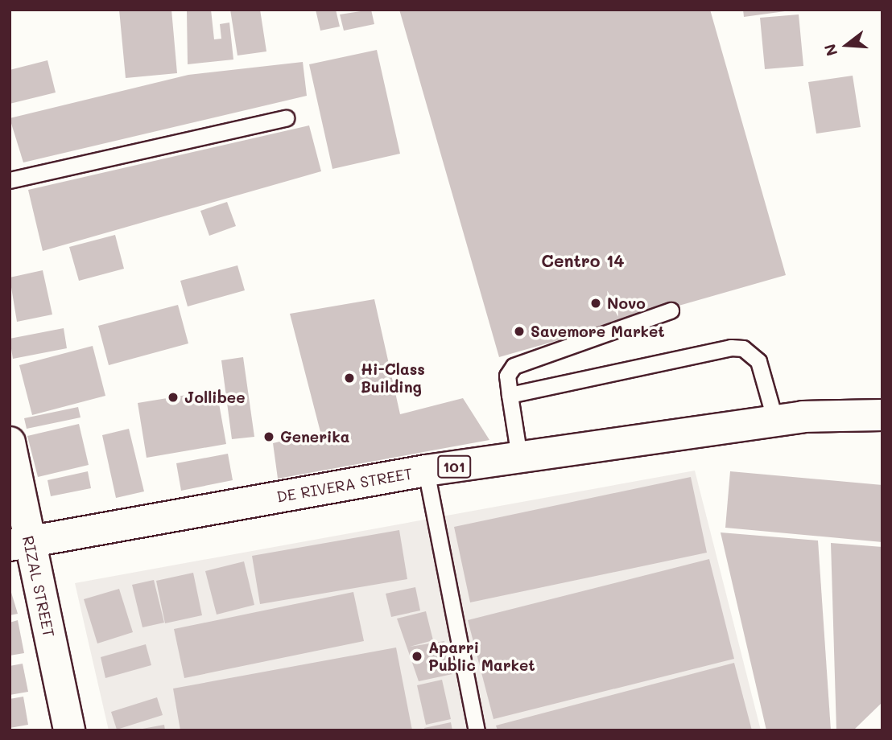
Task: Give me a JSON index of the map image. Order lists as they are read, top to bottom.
{
  "streets": {
    "main road": ["101", "DE RIVERA STREET", "RIZAL STREET"]
  },
  "crossings": [
    ["DE RIVERA STREET", "RIZAL STREET"]
  ],
  "districts": ["Centro 14"],
  "places": [
    "Novo",
    "Savemore Market",
    "Hi-Class Building",
    "Jollibee",
    "Generika",
    "Aparri Public Market"
  ],
  "north": "left"
}
